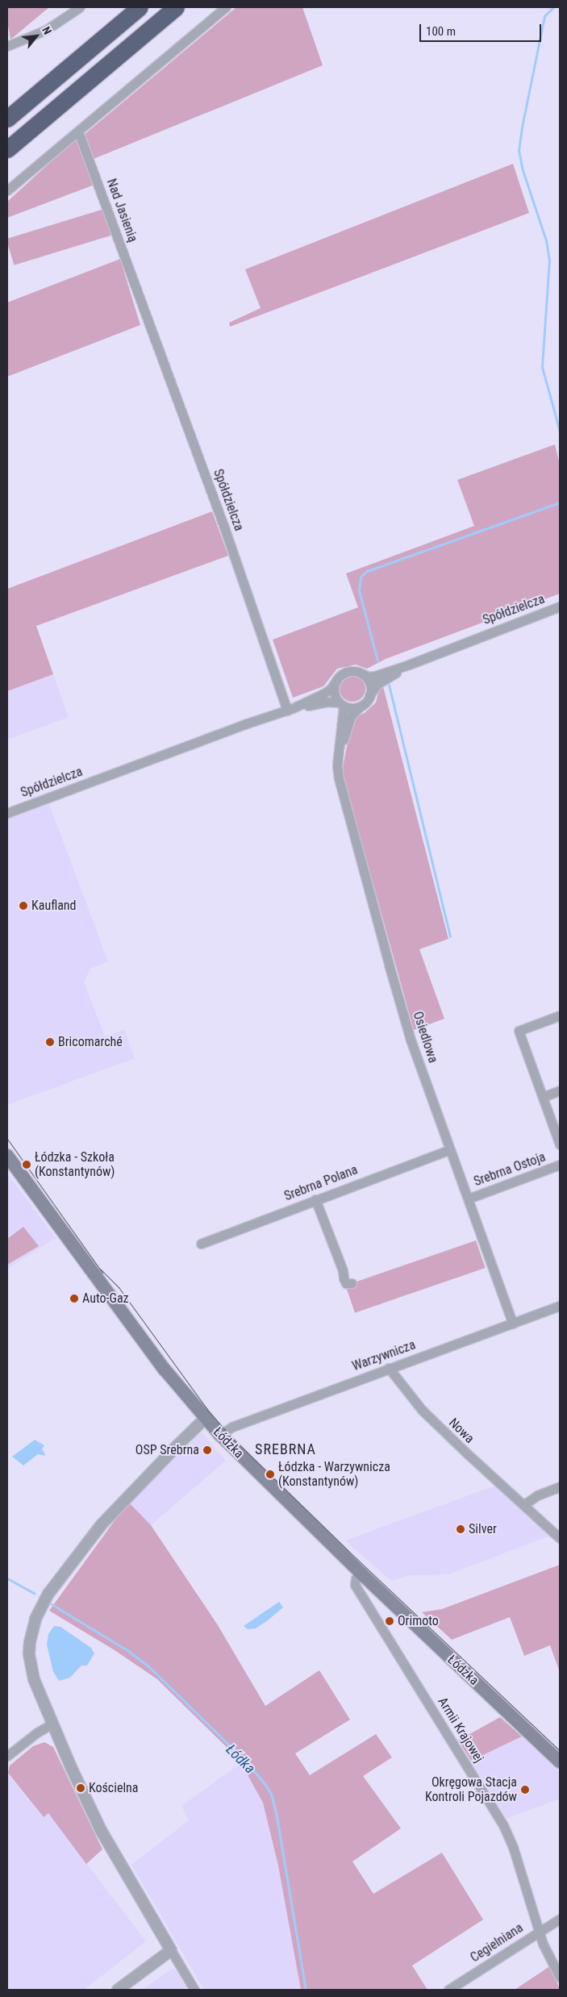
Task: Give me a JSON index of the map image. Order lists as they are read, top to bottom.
{
  "streets": {
    "main road": ["Łódzka"],
    "street": [
      "Nad Jasienią",
      "Spółdzielcza",
      "Osiedlowa",
      "Srebrna Ostoja",
      "Srebrna Polana",
      "Warzywnicza",
      "Nowa",
      "Armii Krajowej",
      "Cegielniana"
    ]
  },
  "crossings": [
    ["Nad Jasienią", "Spółdzielcza"],
    ["Osiedlowa", "Srebrna Ostoja"],
    ["Osiedlowa", "Srebrna Polana"],
    ["Osiedlowa", "Warzywnicza"],
    ["Warzywnicza", "Nowa"],
    ["Warzywnicza", "Łódzka"],
    ["Łódzka", "Armii Krajowej"],
    ["Armii Krajowej", "Cegielniana"]
  ],
  "districts": ["SREBRNA"],
  "water": ["Łódka"],
  "places": [
    "Kaufland",
    "Bricomarché",
    "Łódzka - Szkoła (Konstantynów)",
    "Auto-Gaz",
    "OSP Srebrna",
    "Łódzka - Warzywnicza (Konstantynów)",
    "Silver",
    "Orimoto",
    "Kościelna",
    "Okręgowa Stacja Kontroli Pojazdów"
  ],
  "scale_bar": "100 m",
  "north": "top right"
}
